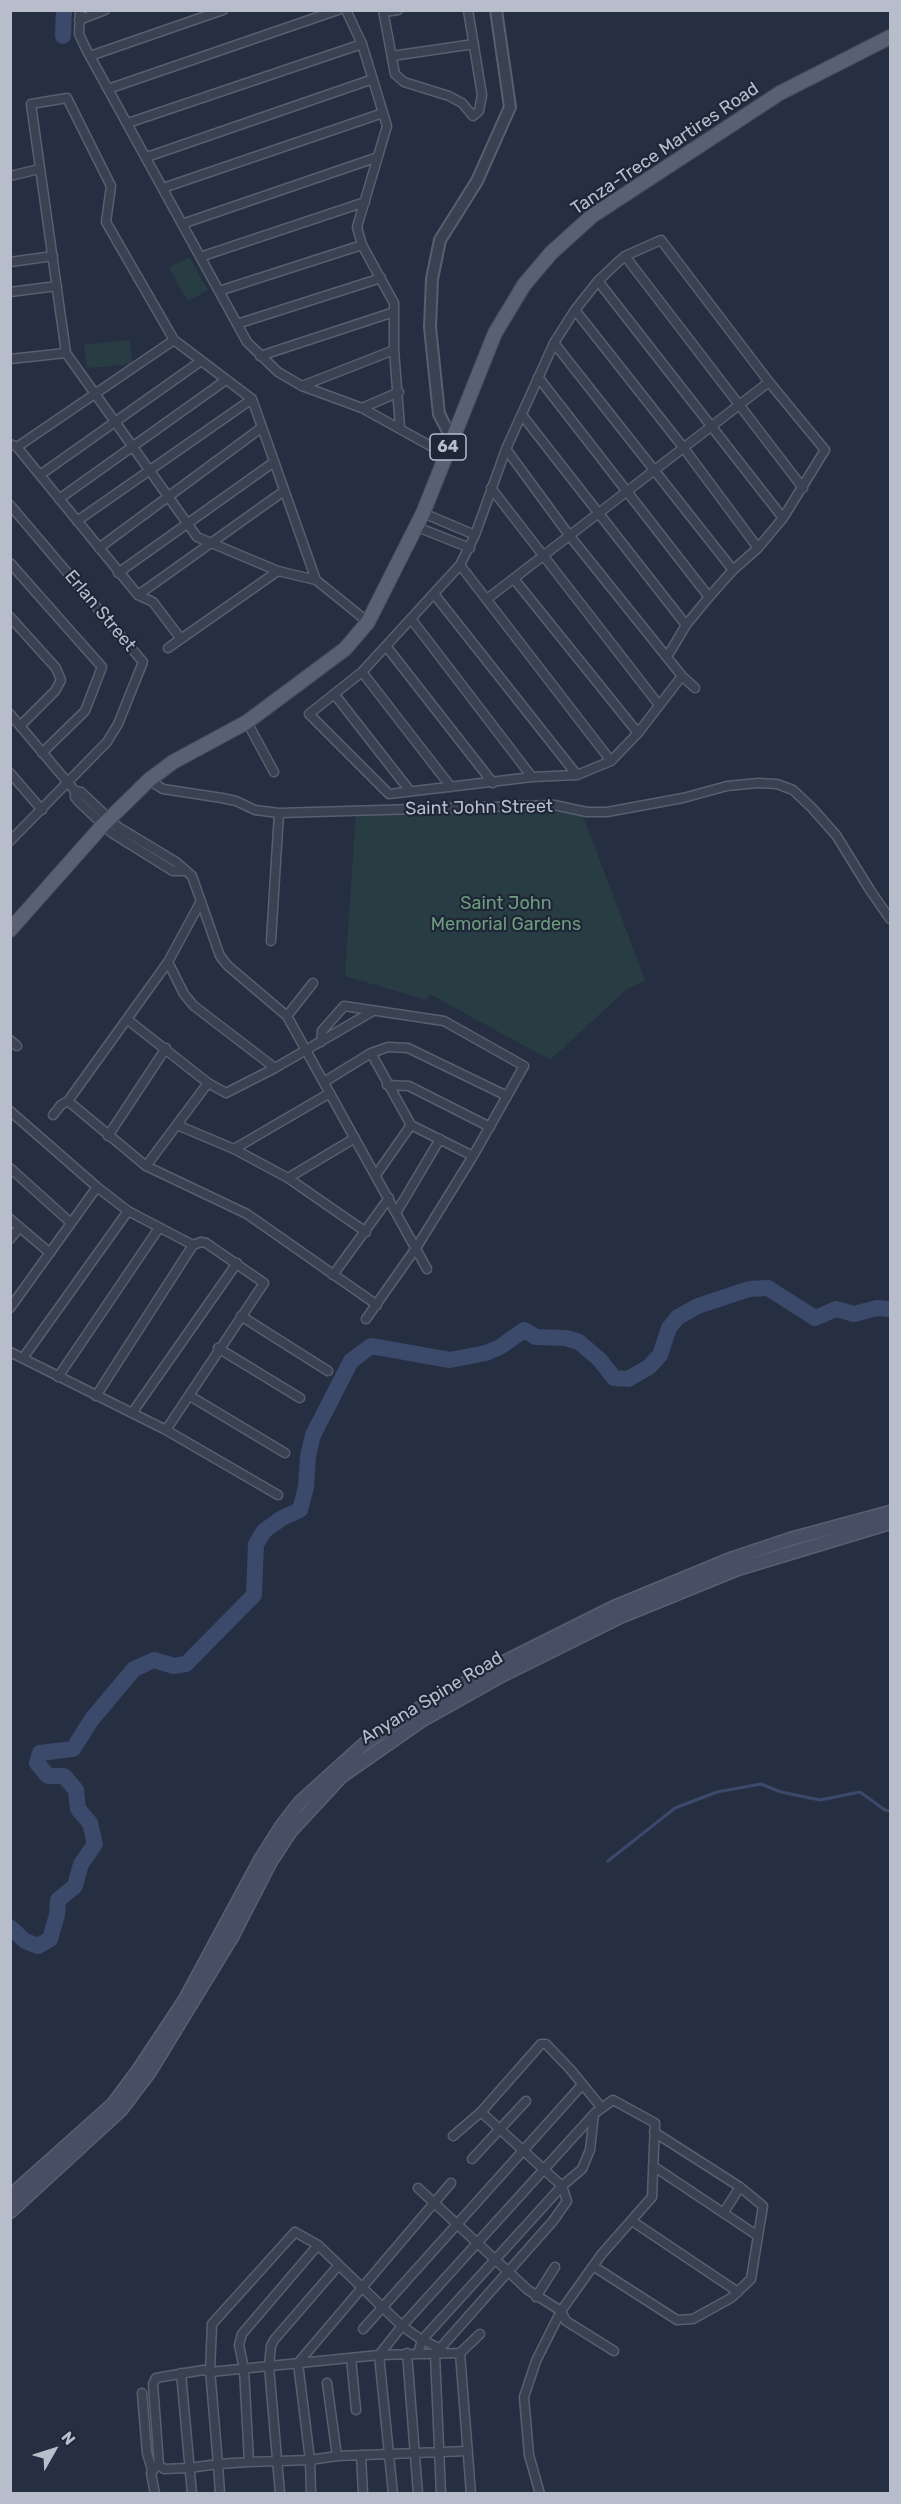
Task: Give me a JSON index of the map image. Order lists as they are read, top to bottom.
{
  "streets": {
    "main road": ["Tanza-Trece Martires Road", "64", "Anyana Spine Road"],
    "street": ["Erlan Street", "Saint John Street"]
  },
  "crossings": [
    ["Tanza-Trece Martires Road", "Saint John Street"]
  ],
  "parks": ["Saint John Memorial Gardens"],
  "north": "top right"
}
